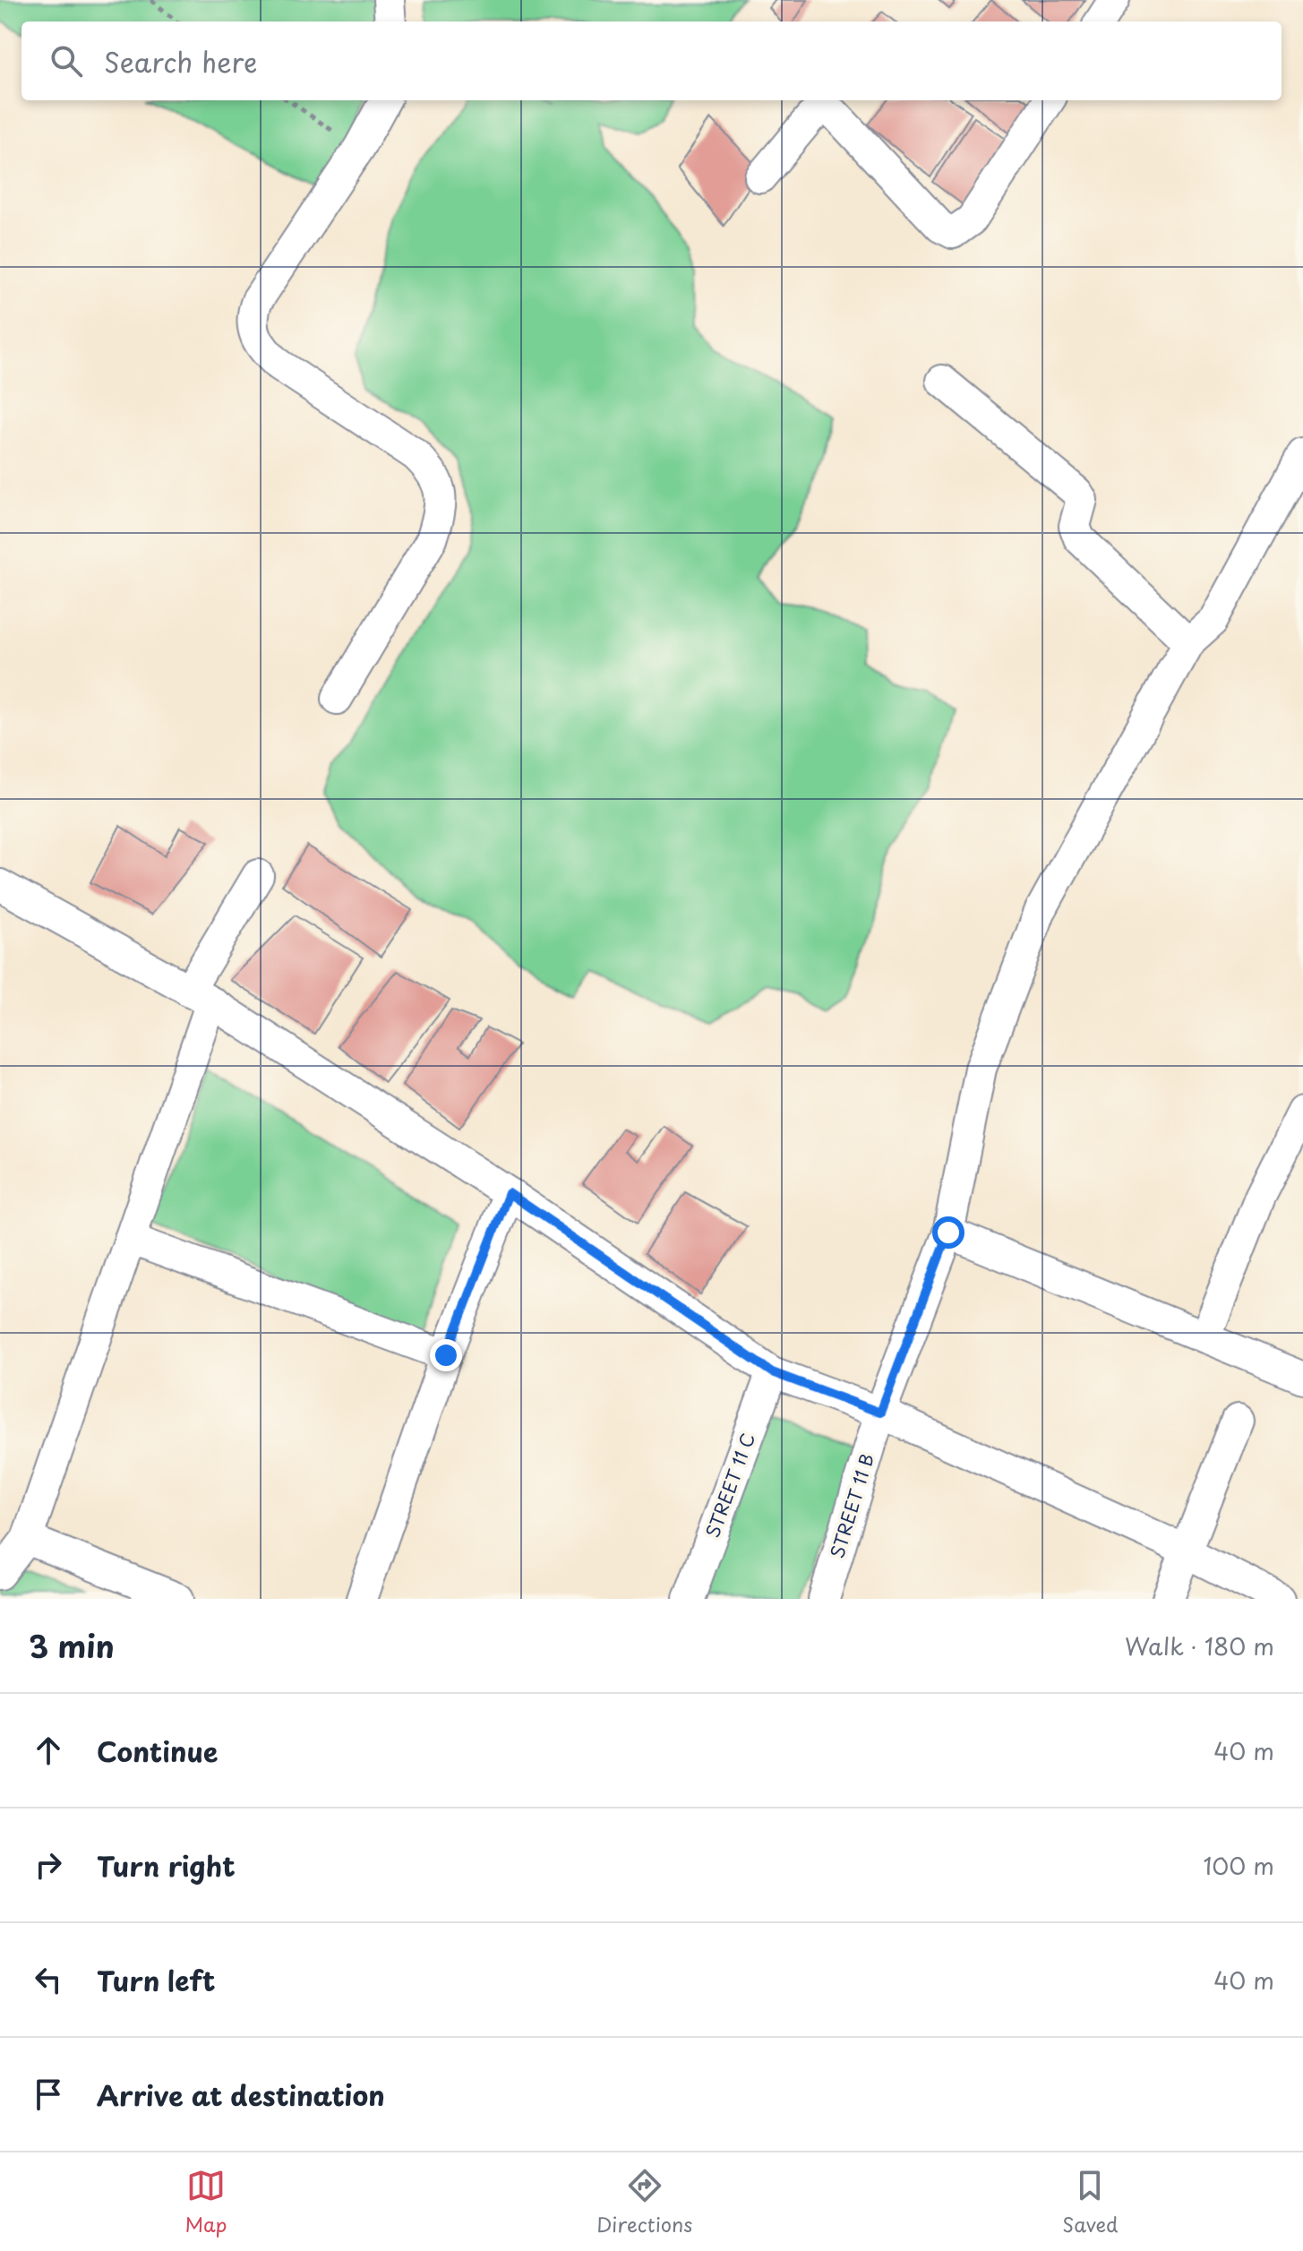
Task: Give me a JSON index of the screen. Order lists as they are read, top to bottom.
{
  "streets": {
    "street": ["STREET 11 C", "STREET 11 B"]
  },
  "page": {
    "search": "Search here",
    "heading": ["3 min", "Walk · 180 m"],
    "list": [
      ["Continue", "40 m"],
      ["Turn right", "100 m"],
      ["Turn left", "40 m"],
      "Arrive at destination"
    ],
    "nav": ["Map", "Directions", "Saved"]
  }
}
